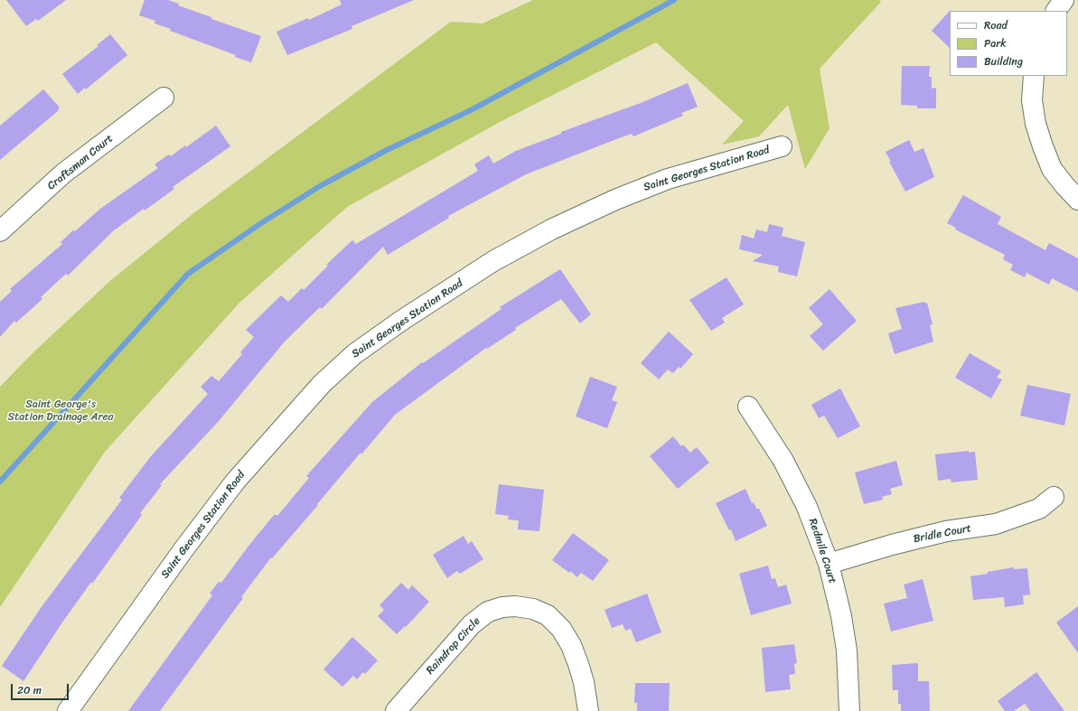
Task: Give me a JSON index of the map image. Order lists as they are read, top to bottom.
{
  "streets": {
    "street": [
      "Craftsman Court",
      "Saint Georges Station Road",
      "Bridle Court",
      "Redmile Court",
      "Raindrop Circle"
    ]
  },
  "crossings": [
    ["Bridle Court", "Redmile Court"]
  ],
  "parks": ["Saint George's Station Drainage Area"],
  "legend": ["Road", "Park", "Building"],
  "scale_bar": "20 m"
}
